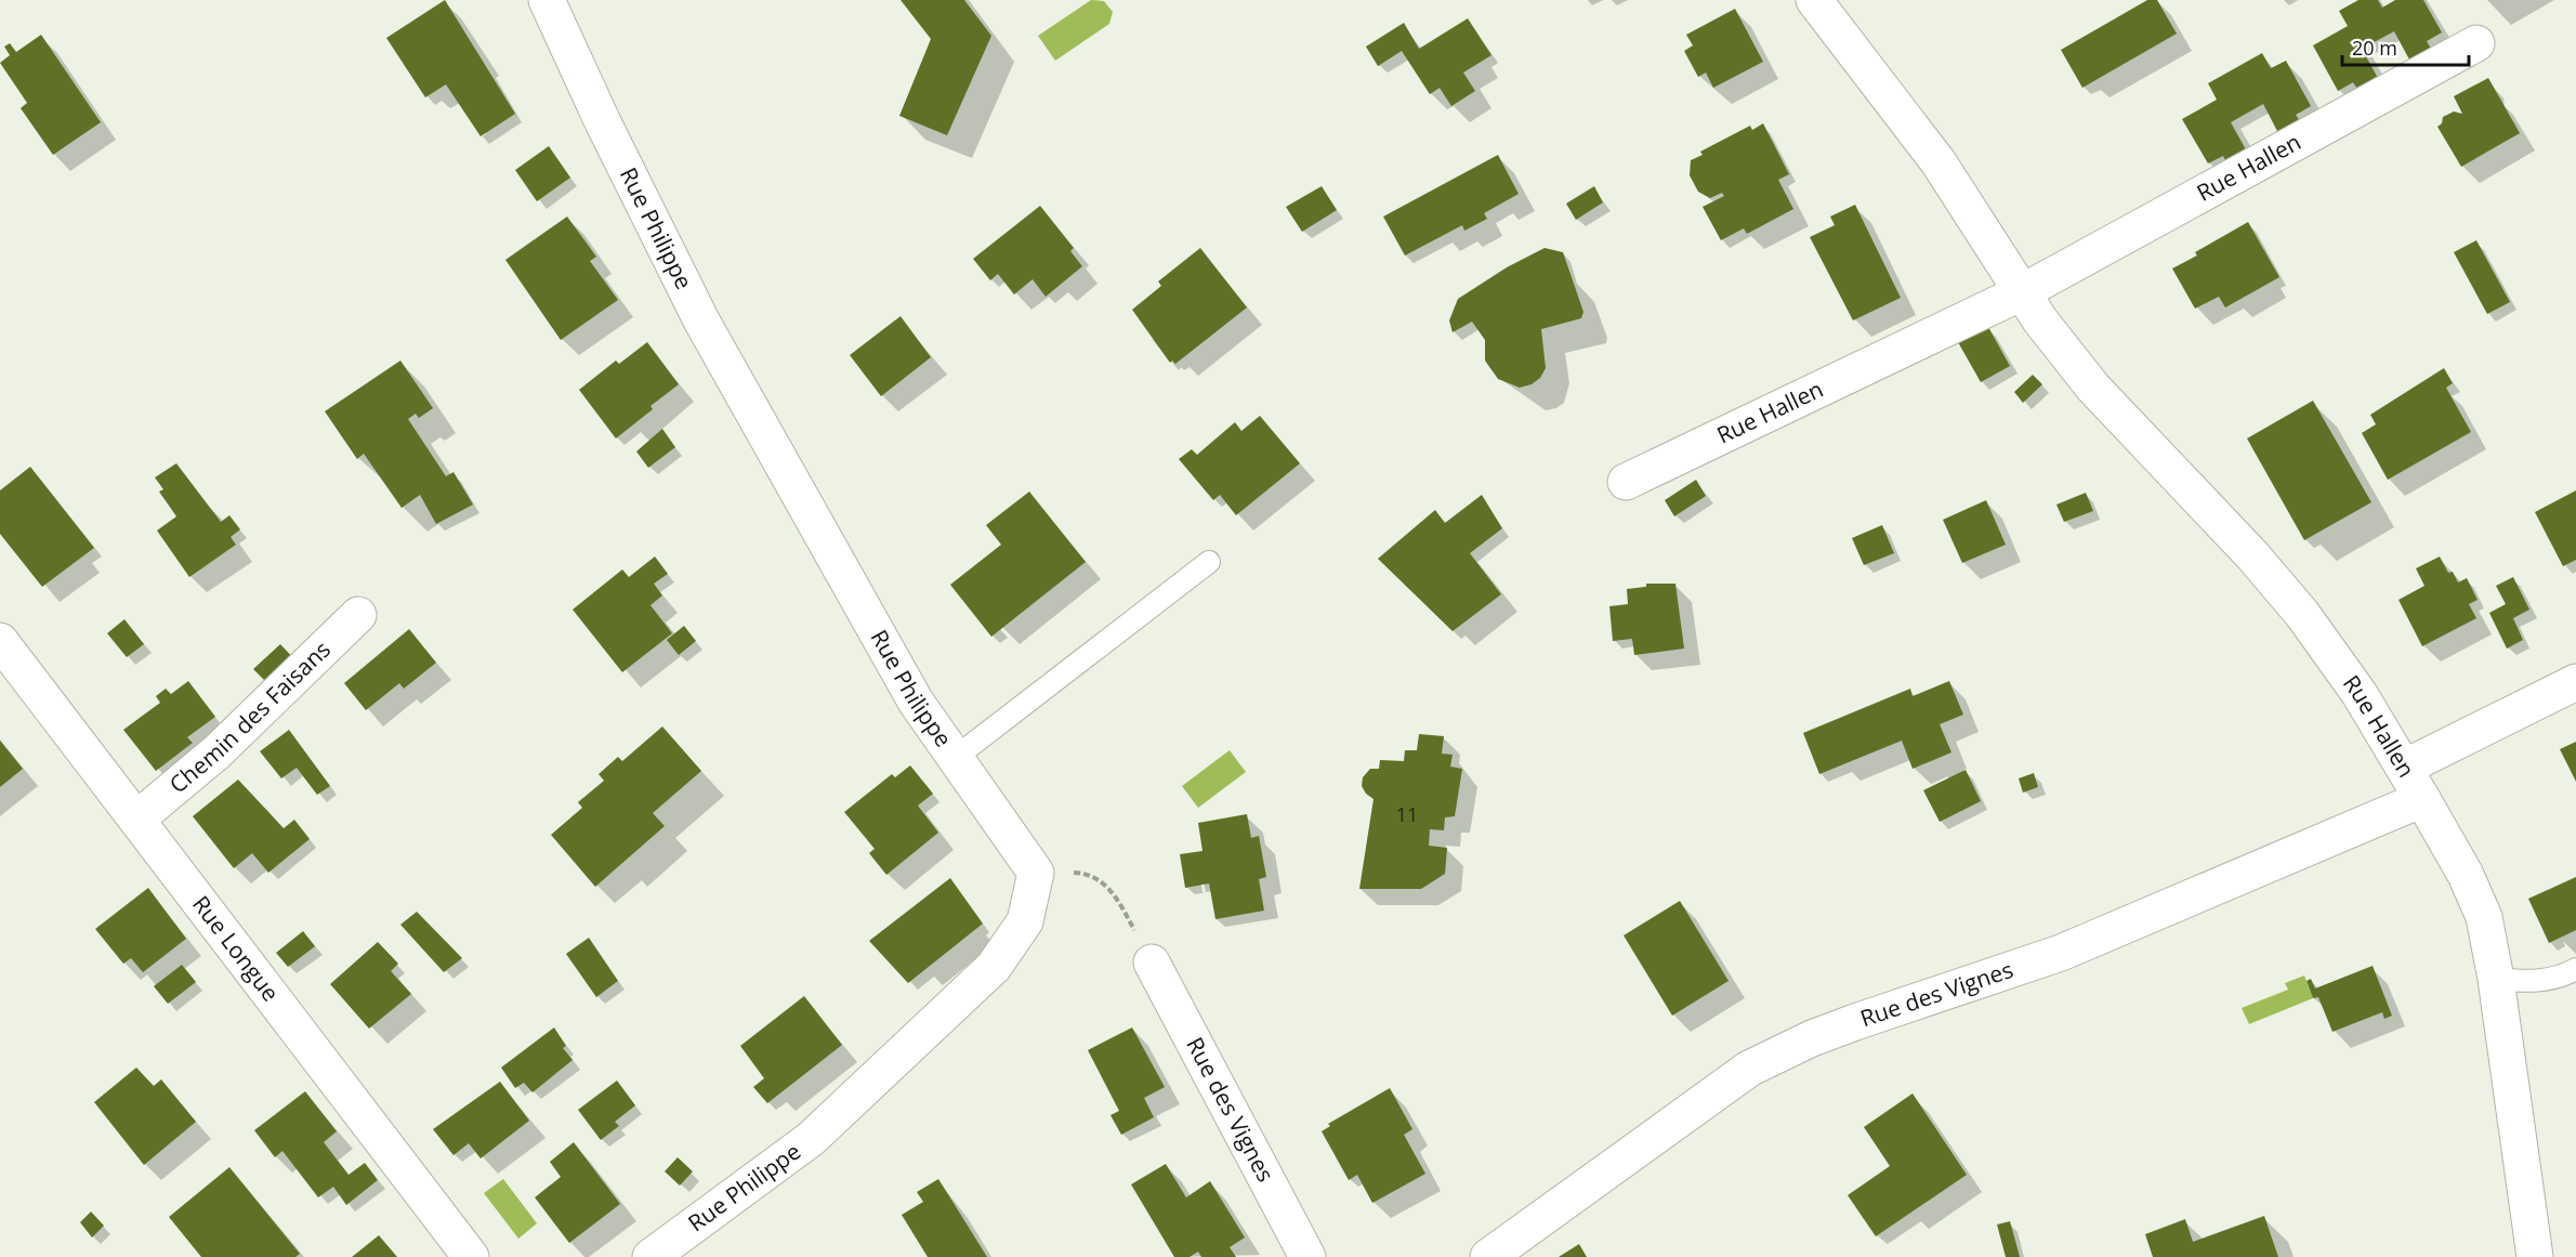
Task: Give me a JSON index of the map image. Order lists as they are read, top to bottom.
{
  "streets": {
    "street": [
      "Rue Hallen",
      "Rue Philippe",
      "Chemin des Faisans",
      "Rue Longue",
      "Rue des Vignes"
    ]
  },
  "crossings": [
    ["Rue Hallen", "Rue des Vignes"],
    ["Chemin des Faisans", "Rue Longue"]
  ],
  "house_numbers": ["11"],
  "scale_bar": "20 m"
}
